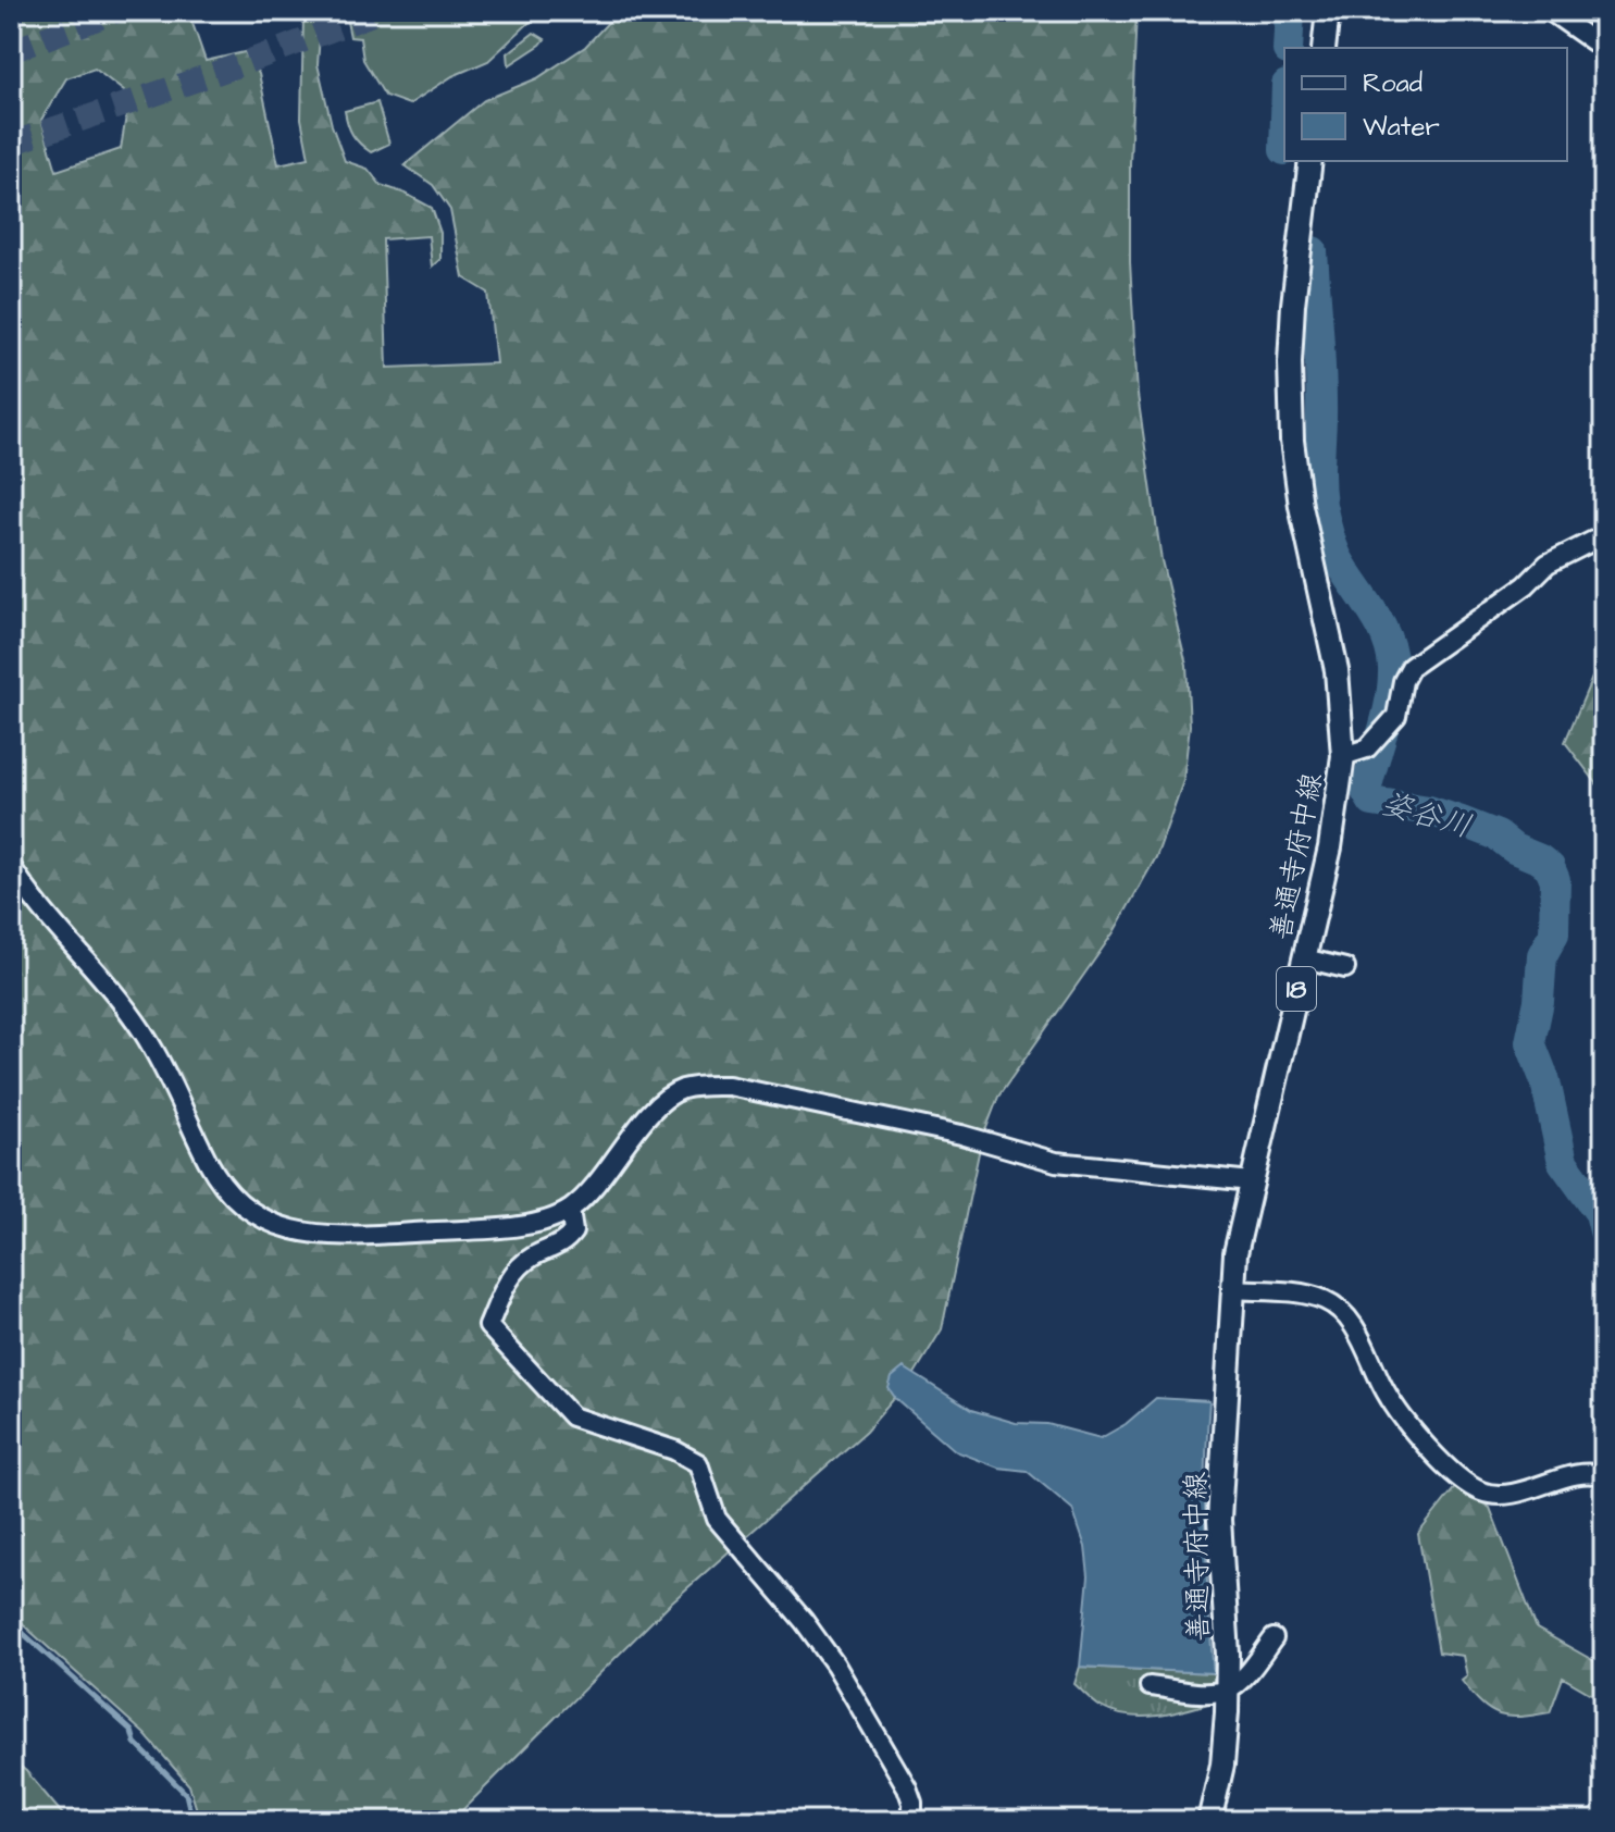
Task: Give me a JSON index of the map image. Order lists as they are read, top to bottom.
{
  "streets": {
    "main road": ["善通寺府中線", "18"]
  },
  "water": ["姿谷川"],
  "legend": ["Road", "Water"]
}
